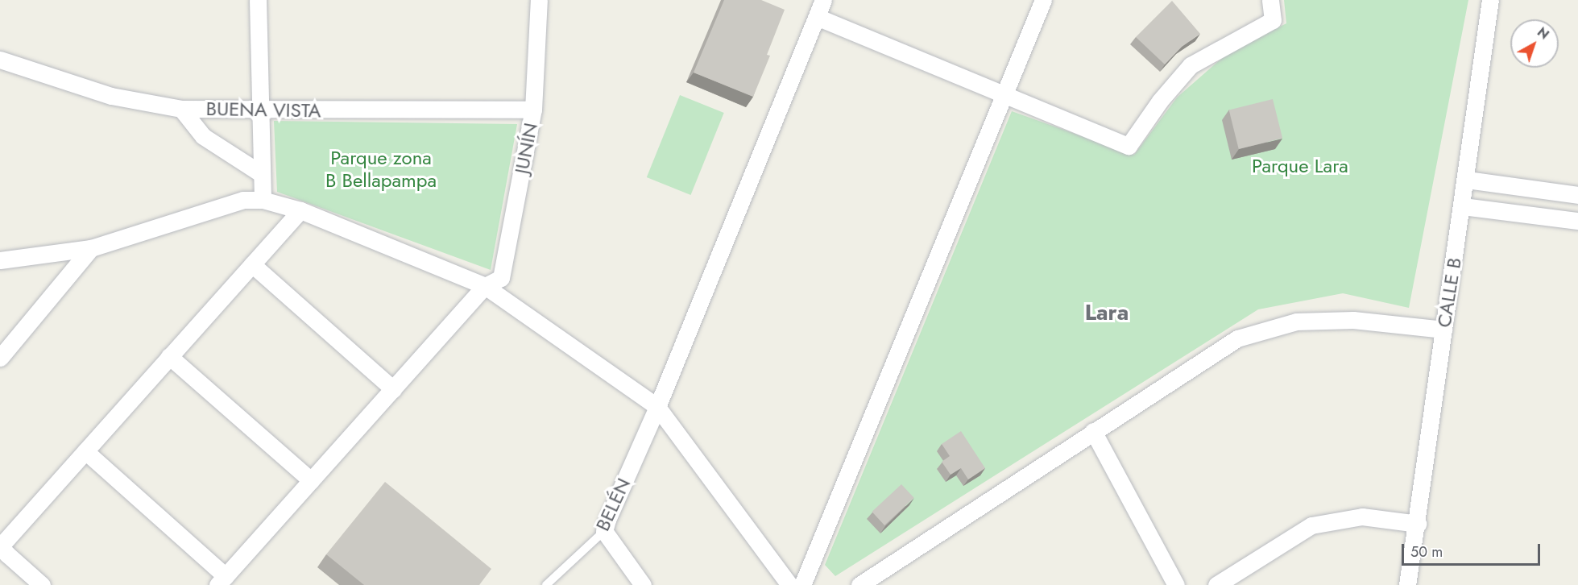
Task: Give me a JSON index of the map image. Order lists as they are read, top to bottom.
{
  "streets": {
    "street": [
      "BUENA VISTA",
      "JUNÍN",
      "CALLE B",
      "BELÉN"
    ]
  },
  "crossings": [
    ["BUENA VISTA", "JUNÍN"]
  ],
  "districts": ["Lara"],
  "parks": ["Parque zona B Bellapampa", "Parque Lara"],
  "scale_bar": "50 m",
  "north": "top right"
}
